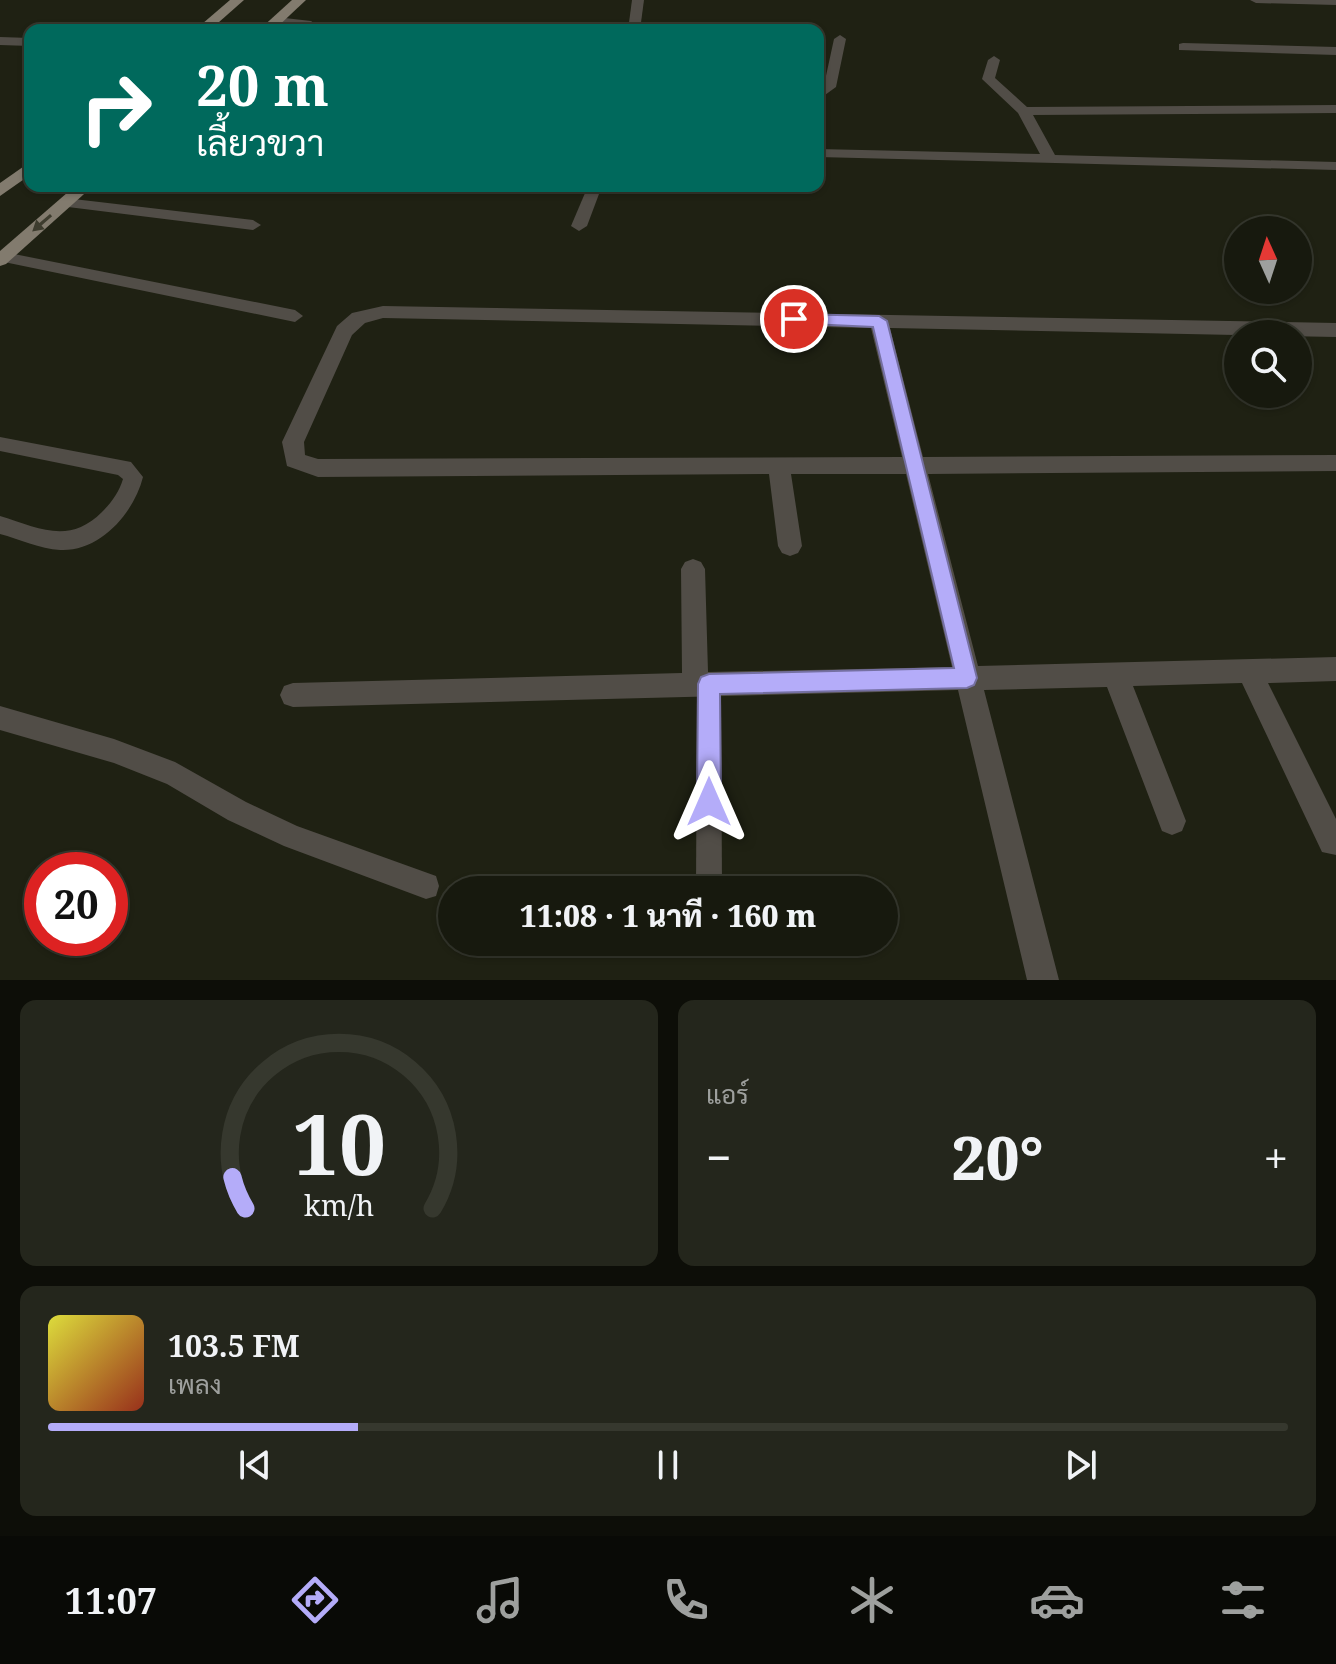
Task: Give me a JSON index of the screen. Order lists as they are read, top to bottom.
{
  "north": "top",
  "page": {
    "turn": ["20 m", "เลี้ยวขวา"],
    "limit": "20",
    "trip": "11:08 · 1 นาที · 160 m",
    "tile": "แอร์",
    "heat": ["−", "20°", "+"],
    "song": ["103.5 FM", "เพลง"],
    "tabs": "11:07",
    "gauge": ["10", "km/h"]
  }
}
